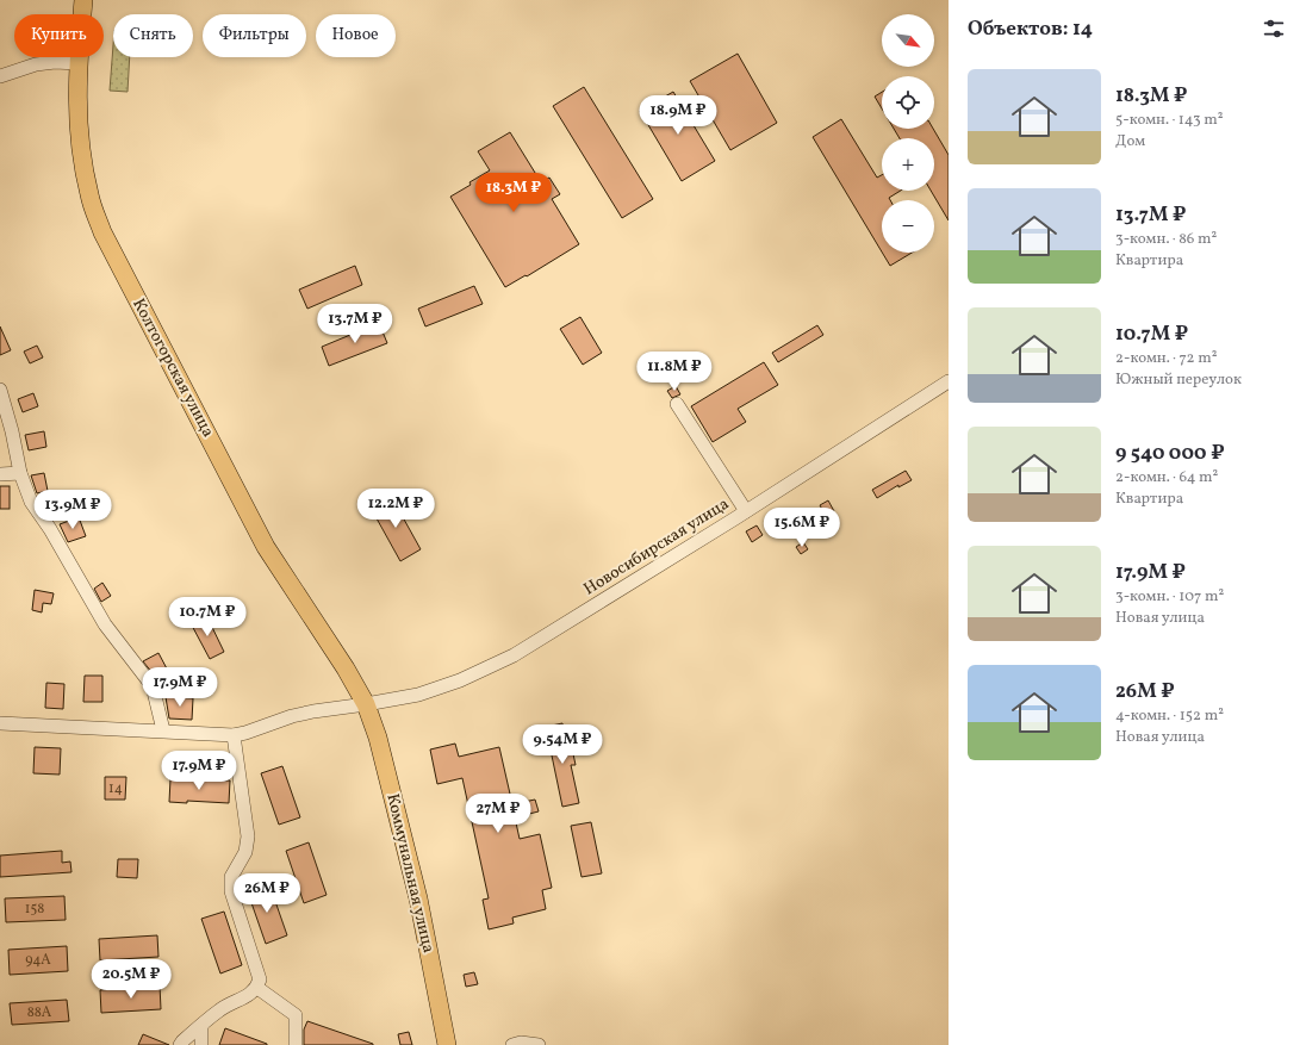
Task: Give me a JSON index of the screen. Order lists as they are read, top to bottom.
{
  "streets": {
    "main road": ["Колтогорская улица", "Коммунальная улица"],
    "street": ["Новосибирская улица"]
  },
  "crossings": [
    ["Колтогорская улица", "Новосибирская улица"],
    ["Колтогорская улица", "Коммунальная улица"],
    ["Новосибирская улица", "Коммунальная улица"]
  ],
  "house_numbers": [
    "14",
    "158",
    "94А",
    "88А"
  ],
  "north": "bottom right",
  "page": {
    "heading": "Объектов: 14",
    "map_buttons": ["+", "−"],
    "chip": [
      "Купить",
      "Снять",
      "Фильтры",
      "Новое"
    ],
    "list": [
      {
        "name": "18.3M ₽",
        "note": "5-комн. · 143 m² · Дом"
      },
      {
        "name": "13.7M ₽",
        "note": "3-комн. · 86 m² · Квартира"
      },
      {
        "name": "10.7M ₽",
        "note": "2-комн. · 72 m² · Южный переулок"
      },
      {
        "name": "9 540 000 ₽",
        "note": "2-комн. · 64 m² · Квартира"
      },
      {
        "name": "17.9M ₽",
        "note": "3-комн. · 107 m² · Новая улица"
      },
      {
        "name": "26M ₽",
        "note": "4-комн. · 152 m² · Новая улица"
      }
    ],
    "price": [
      "18.9M ₽",
      "18.3M ₽",
      "13.7M ₽",
      "11.8M ₽",
      "12.2M ₽",
      "13.9M ₽",
      "15.6M ₽",
      "10.7M ₽",
      "17.9M ₽",
      "9.54M ₽",
      "17.9M ₽",
      "27M ₽",
      "26M ₽",
      "20.5M ₽"
    ]
  }
}
